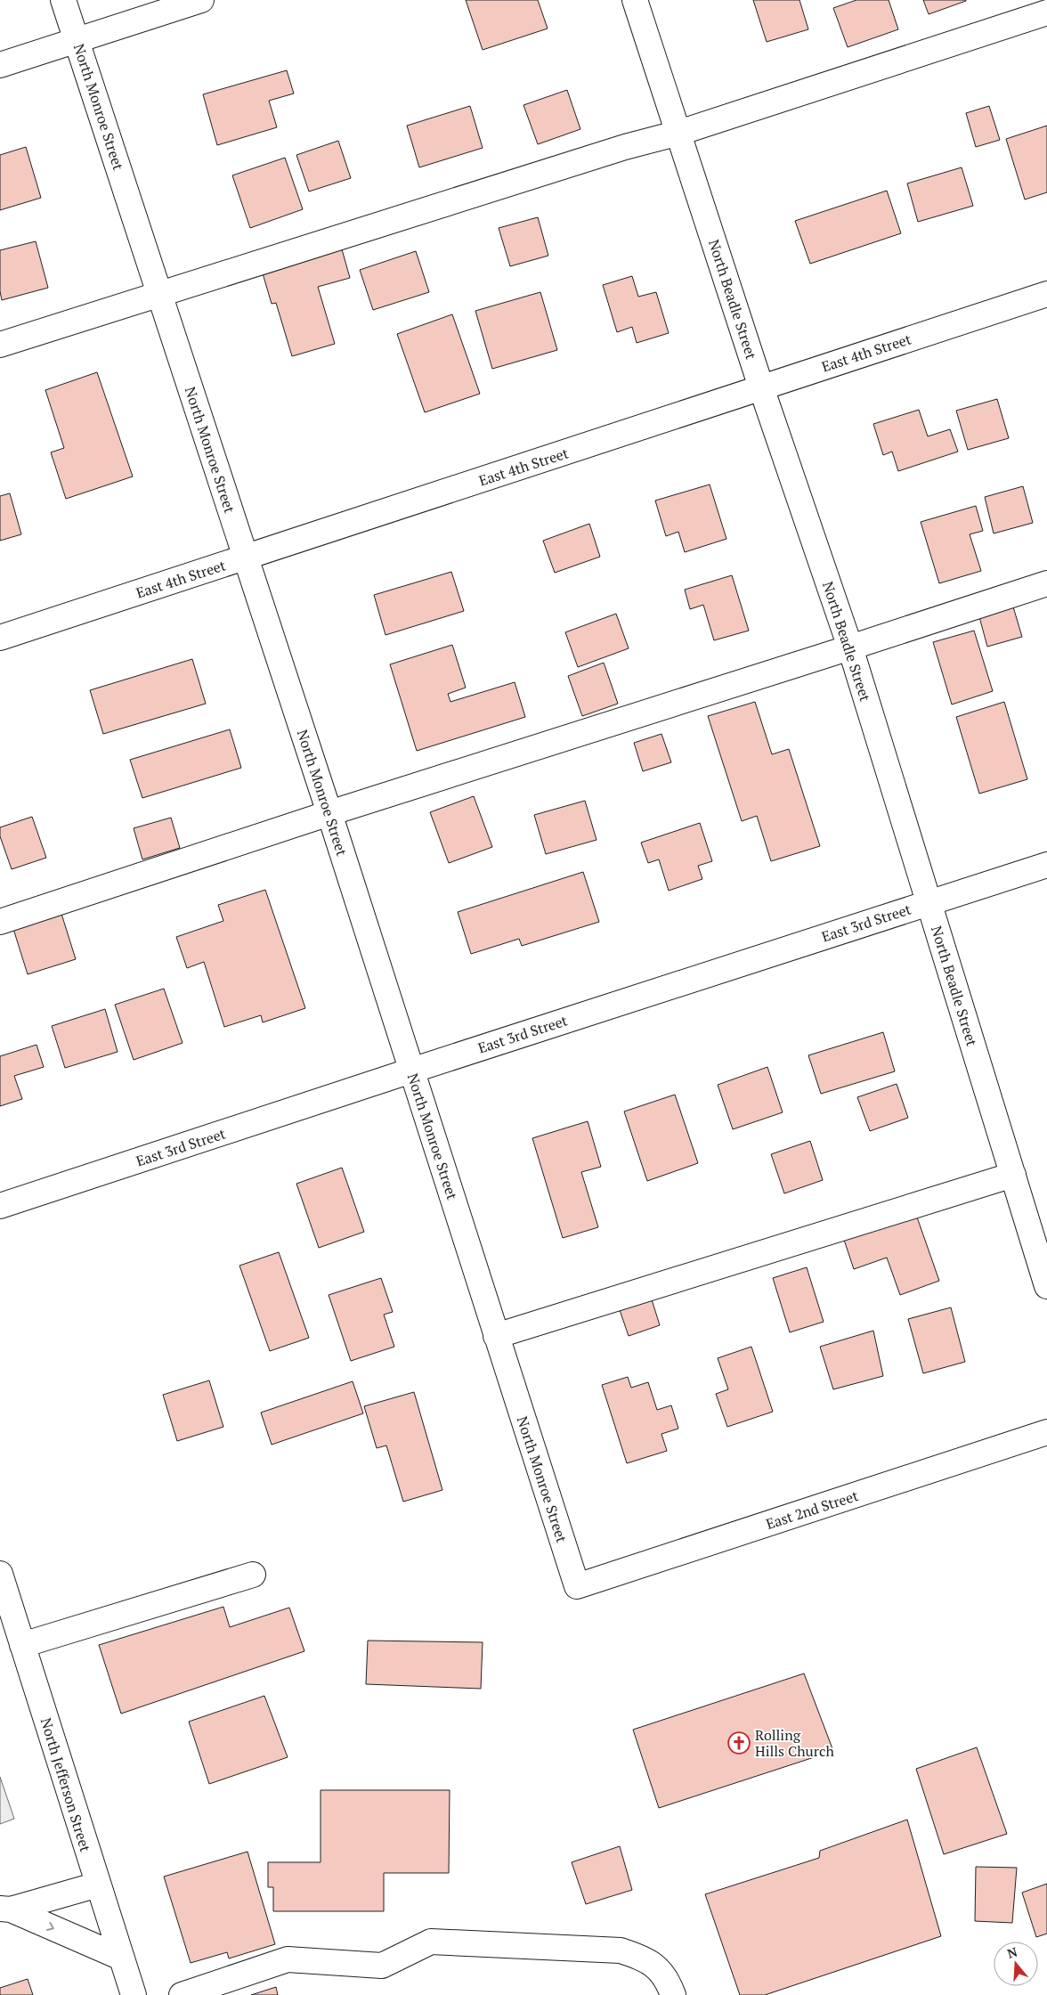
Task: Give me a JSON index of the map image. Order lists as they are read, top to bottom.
{
  "streets": {
    "street": [
      "North Monroe Street",
      "North Beadle Street",
      "East 4th Street",
      "East 3rd Street",
      "East 2nd Street",
      "North Jefferson Street"
    ]
  },
  "crossings": [
    ["North Monroe Street", "East 4th Street"],
    ["North Monroe Street", "East 3rd Street"],
    ["North Monroe Street", "East 2nd Street"],
    ["North Beadle Street", "East 4th Street"],
    ["North Beadle Street", "East 3rd Street"]
  ],
  "places": {
    "church": ["Rolling Hills Church"]
  },
  "north": "top"
}
